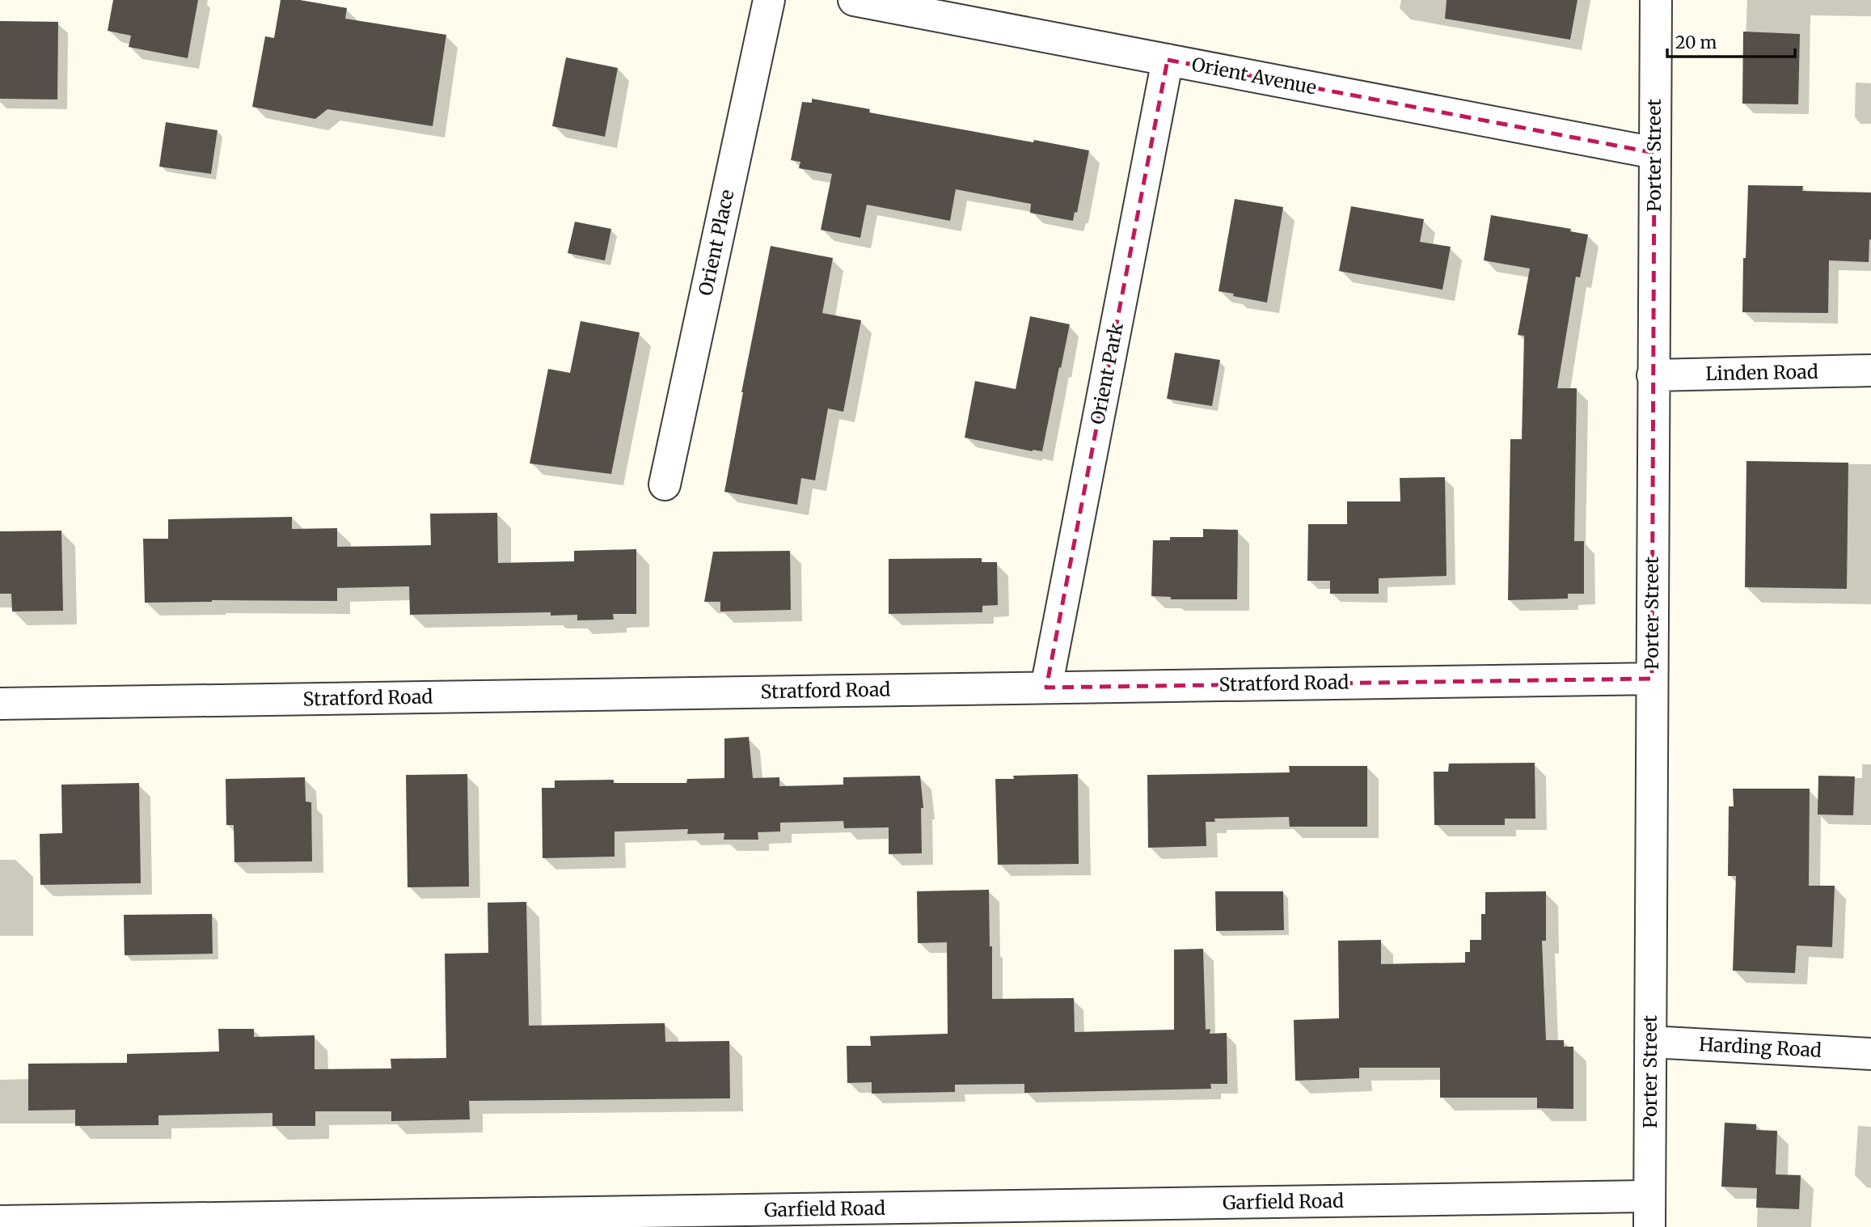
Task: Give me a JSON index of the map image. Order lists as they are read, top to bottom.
{
  "streets": {
    "street": [
      "Orient Avenue",
      "Porter Street",
      "Orient Place",
      "Linden Road",
      "Orient Park",
      "Stratford Road",
      "Harding Road",
      "Garfield Road"
    ]
  },
  "crossings": [
    ["Orient Avenue", "Porter Street"],
    ["Orient Avenue", "Orient Park"],
    ["Porter Street", "Linden Road"],
    ["Porter Street", "Stratford Road"],
    ["Porter Street", "Harding Road"],
    ["Porter Street", "Garfield Road"],
    ["Orient Park", "Stratford Road"]
  ],
  "scale_bar": "20 m"
}
